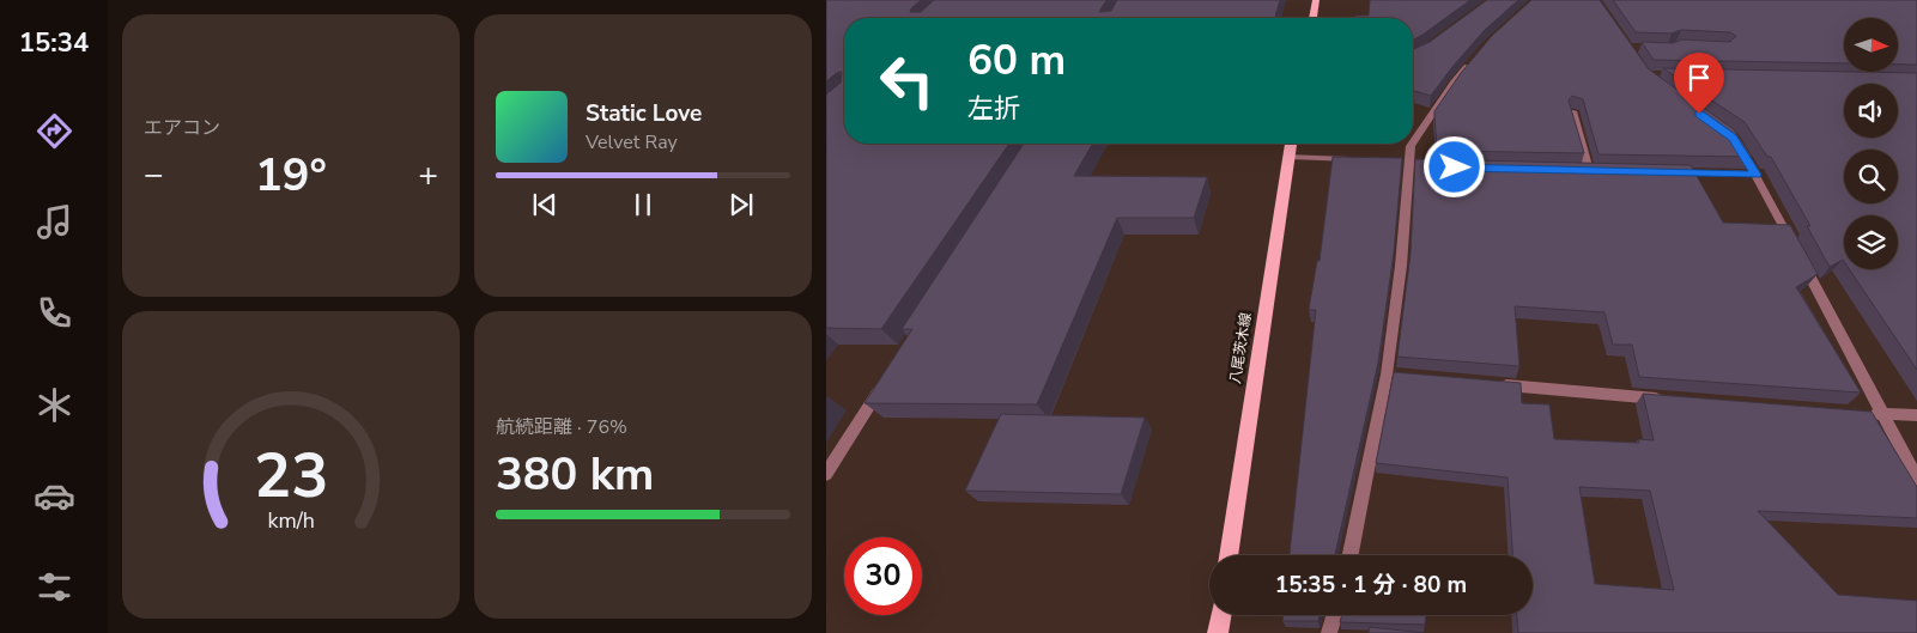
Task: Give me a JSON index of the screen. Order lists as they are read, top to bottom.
{
  "streets": {
    "main road": ["八尾茨木線"]
  },
  "north": "right",
  "page": {
    "tabs": "15:34",
    "tile": [
      "エアコン",
      ["航続距離 · 76%", "380 km"]
    ],
    "turn": ["60 m", "左折"],
    "song": ["Static Love", "Velvet Ray"],
    "heat": ["−", "19°", "+"],
    "limit": "30",
    "trip": "15:35 · 1 分 · 80 m",
    "gauge": ["23", "km/h"]
  }
}
